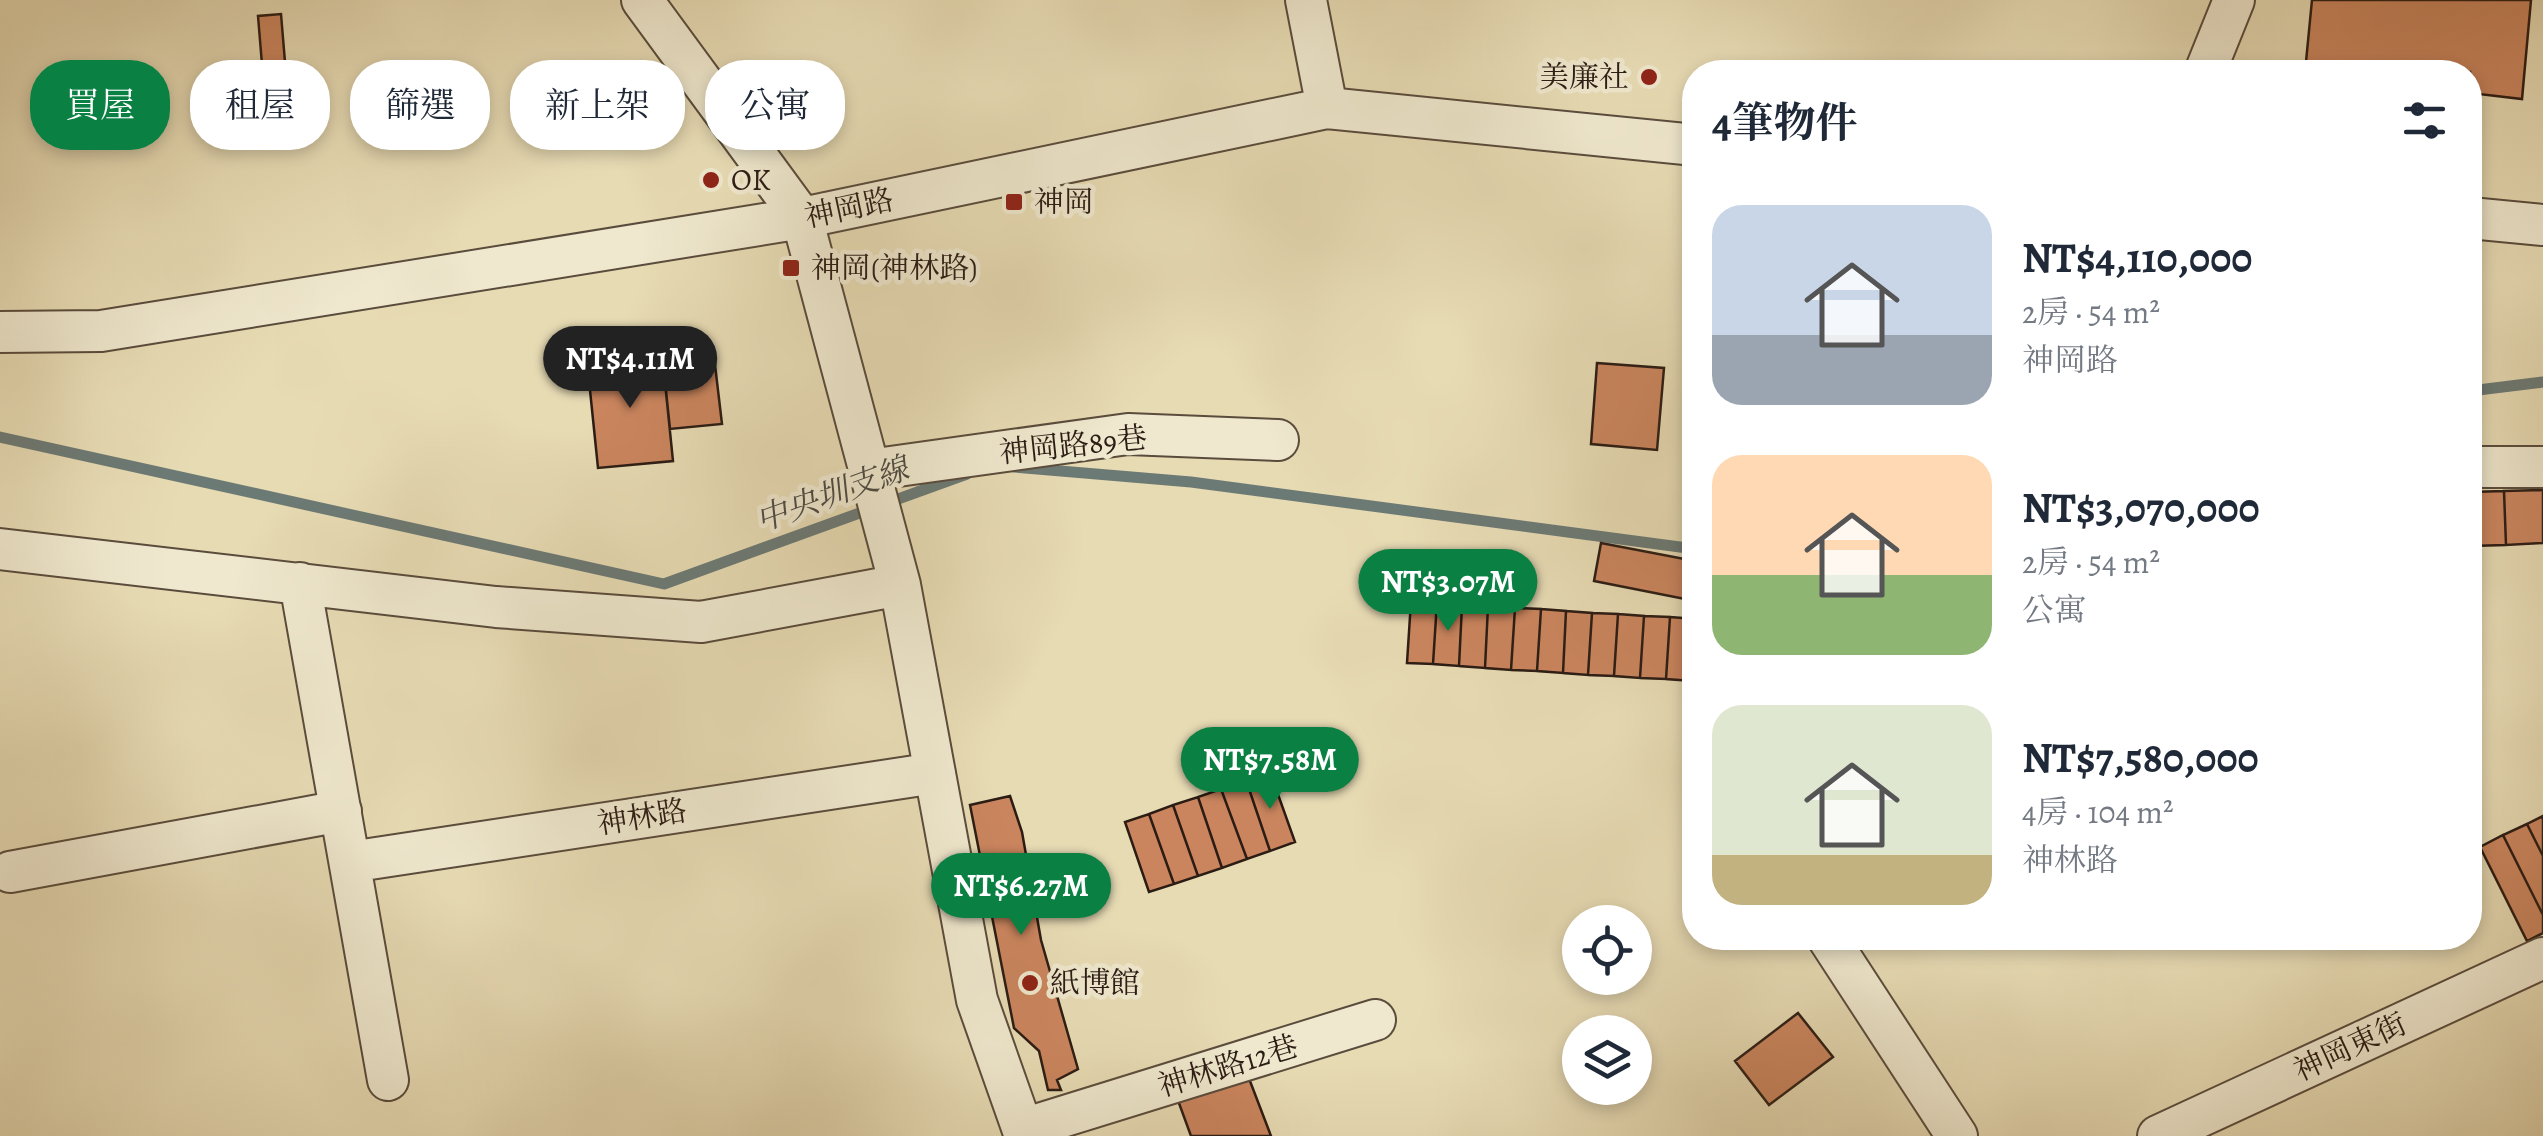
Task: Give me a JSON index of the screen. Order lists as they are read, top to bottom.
{
  "streets": {
    "street": [
      "神岡路",
      "神岡路89巷",
      "神林路",
      "神岡東街",
      "神林路12巷"
    ]
  },
  "water": ["中央圳支線"],
  "places": {
    "other": ["美廉社", "OK", "紙博館"],
    "transit": ["神岡", "神岡(神林路)"]
  },
  "page": {
    "chip": [
      "買屋",
      "租屋",
      "篩選",
      "新上架",
      "公寓"
    ],
    "heading": "4筆物件",
    "list": [
      {
        "name": "NT$4,110,000",
        "note": "2房 · 54 m² · 神岡路"
      },
      {
        "name": "NT$3,070,000",
        "note": "2房 · 54 m² · 公寓"
      },
      {
        "name": "NT$7,580,000",
        "note": "4房 · 104 m² · 神林路"
      }
    ],
    "price": [
      "NT$4.11M",
      "NT$3.07M",
      "NT$7.58M",
      "NT$6.27M"
    ]
  }
}
